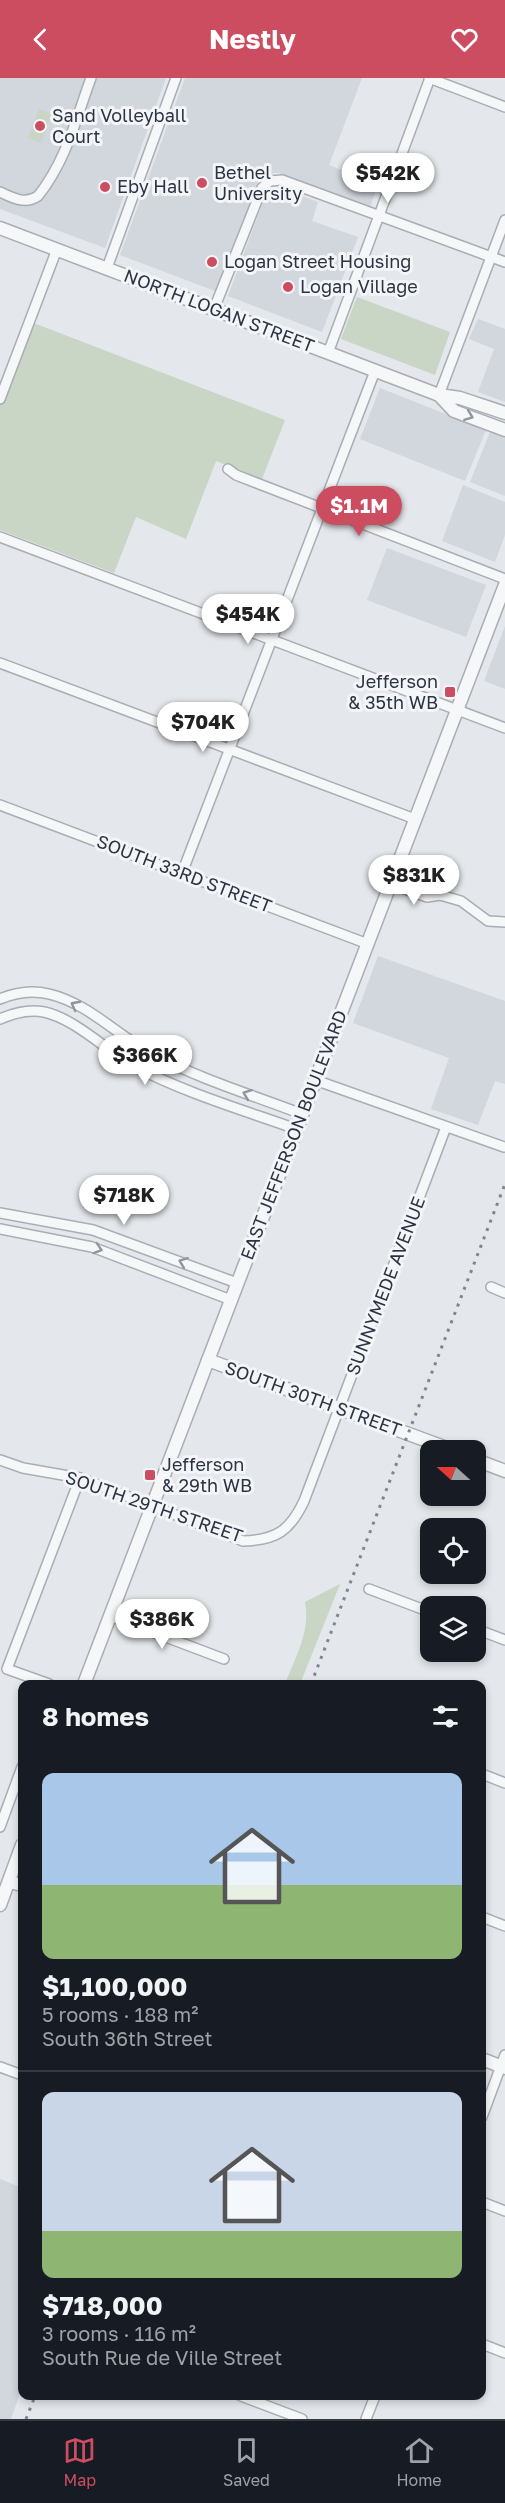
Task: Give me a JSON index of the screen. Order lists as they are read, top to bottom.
{
  "streets": {
    "street": [
      "NORTH LOGAN STREET",
      "SOUTH 33RD STREET",
      "EAST JEFFERSON BOULEVARD",
      "SUNNYMEDE AVENUE",
      "SOUTH 30TH STREET",
      "SOUTH 29TH STREET"
    ]
  },
  "crossings": [
    ["SOUTH 33RD STREET", "EAST JEFFERSON BOULEVARD"],
    ["EAST JEFFERSON BOULEVARD", "SOUTH 30TH STREET"],
    ["EAST JEFFERSON BOULEVARD", "SOUTH 29TH STREET"],
    ["SUNNYMEDE AVENUE", "SOUTH 30TH STREET"],
    ["SUNNYMEDE AVENUE", "SOUTH 29TH STREET"]
  ],
  "places": {
    "other": [
      "Sand Volleyball Court",
      "Bethel University",
      "Eby Hall",
      "Logan Street Housing",
      "Logan Village"
    ],
    "transit": ["Jefferson & 35th WB", "Jefferson & 29th WB"]
  },
  "north": "left",
  "page": {
    "header": "Nestly",
    "price": [
      "$542K",
      "$1.1M",
      "$454K",
      "$704K",
      "$831K",
      "$366K",
      "$718K",
      "$386K"
    ],
    "heading": "8 homes",
    "list": [
      {
        "name": "$1,100,000",
        "note": "5 rooms · 188 m² · South 36th Street"
      },
      {
        "name": "$718,000",
        "note": "3 rooms · 116 m² · South Rue de Ville Street"
      }
    ],
    "tabs": ["Map", "Saved", "Home"]
  }
}
